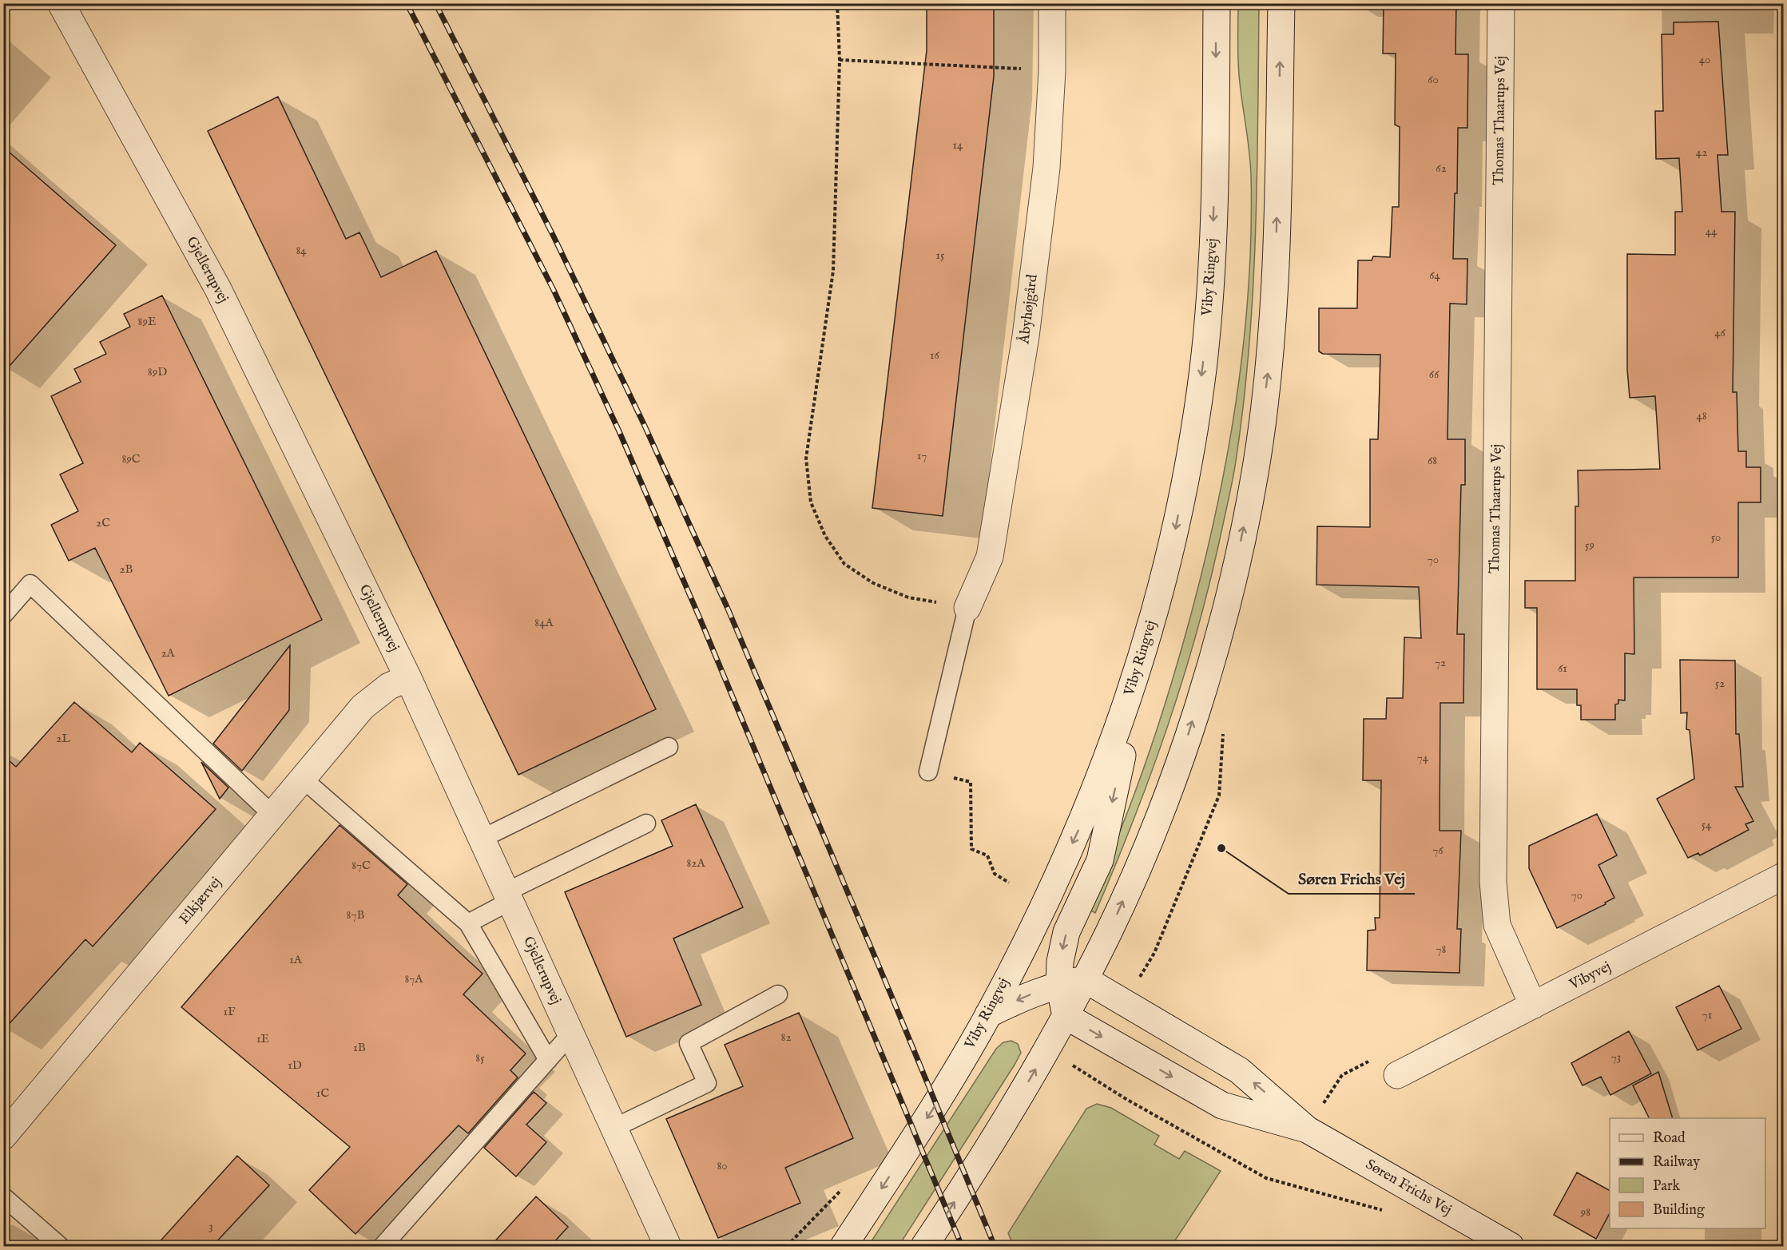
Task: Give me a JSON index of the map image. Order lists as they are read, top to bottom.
{
  "streets": {
    "street": [
      "Thomas Thaarups Vej",
      "Gjellerupvej",
      "Viby Ringvej",
      "Åbyhøjgård",
      "Elkjærvej",
      "Vibyvej",
      "Søren Frichs Vej"
    ]
  },
  "crossings": [
    ["Thomas Thaarups Vej", "Vibyvej"],
    ["Gjellerupvej", "Elkjærvej"]
  ],
  "places": ["Søren Frichs Vej"],
  "house_numbers": [
    "40",
    "60",
    "14",
    "42",
    "62",
    "44",
    "84",
    "15",
    "64",
    "89E",
    "46",
    "16",
    "89D",
    "66",
    "48",
    "17",
    "89C",
    "68",
    "2C",
    "50",
    "59",
    "70",
    "2B",
    "84A",
    "2A",
    "72",
    "61",
    "52",
    "2L",
    "74",
    "54",
    "76",
    "82A",
    "87C",
    "70",
    "87B",
    "78",
    "1A",
    "87A",
    "1F",
    "71",
    "82",
    "1E",
    "1B",
    "73",
    "85",
    "1D",
    "1C",
    "80",
    "98",
    "3"
  ],
  "legend": [
    "Road",
    "Railway",
    "Park",
    "Building"
  ]
}
